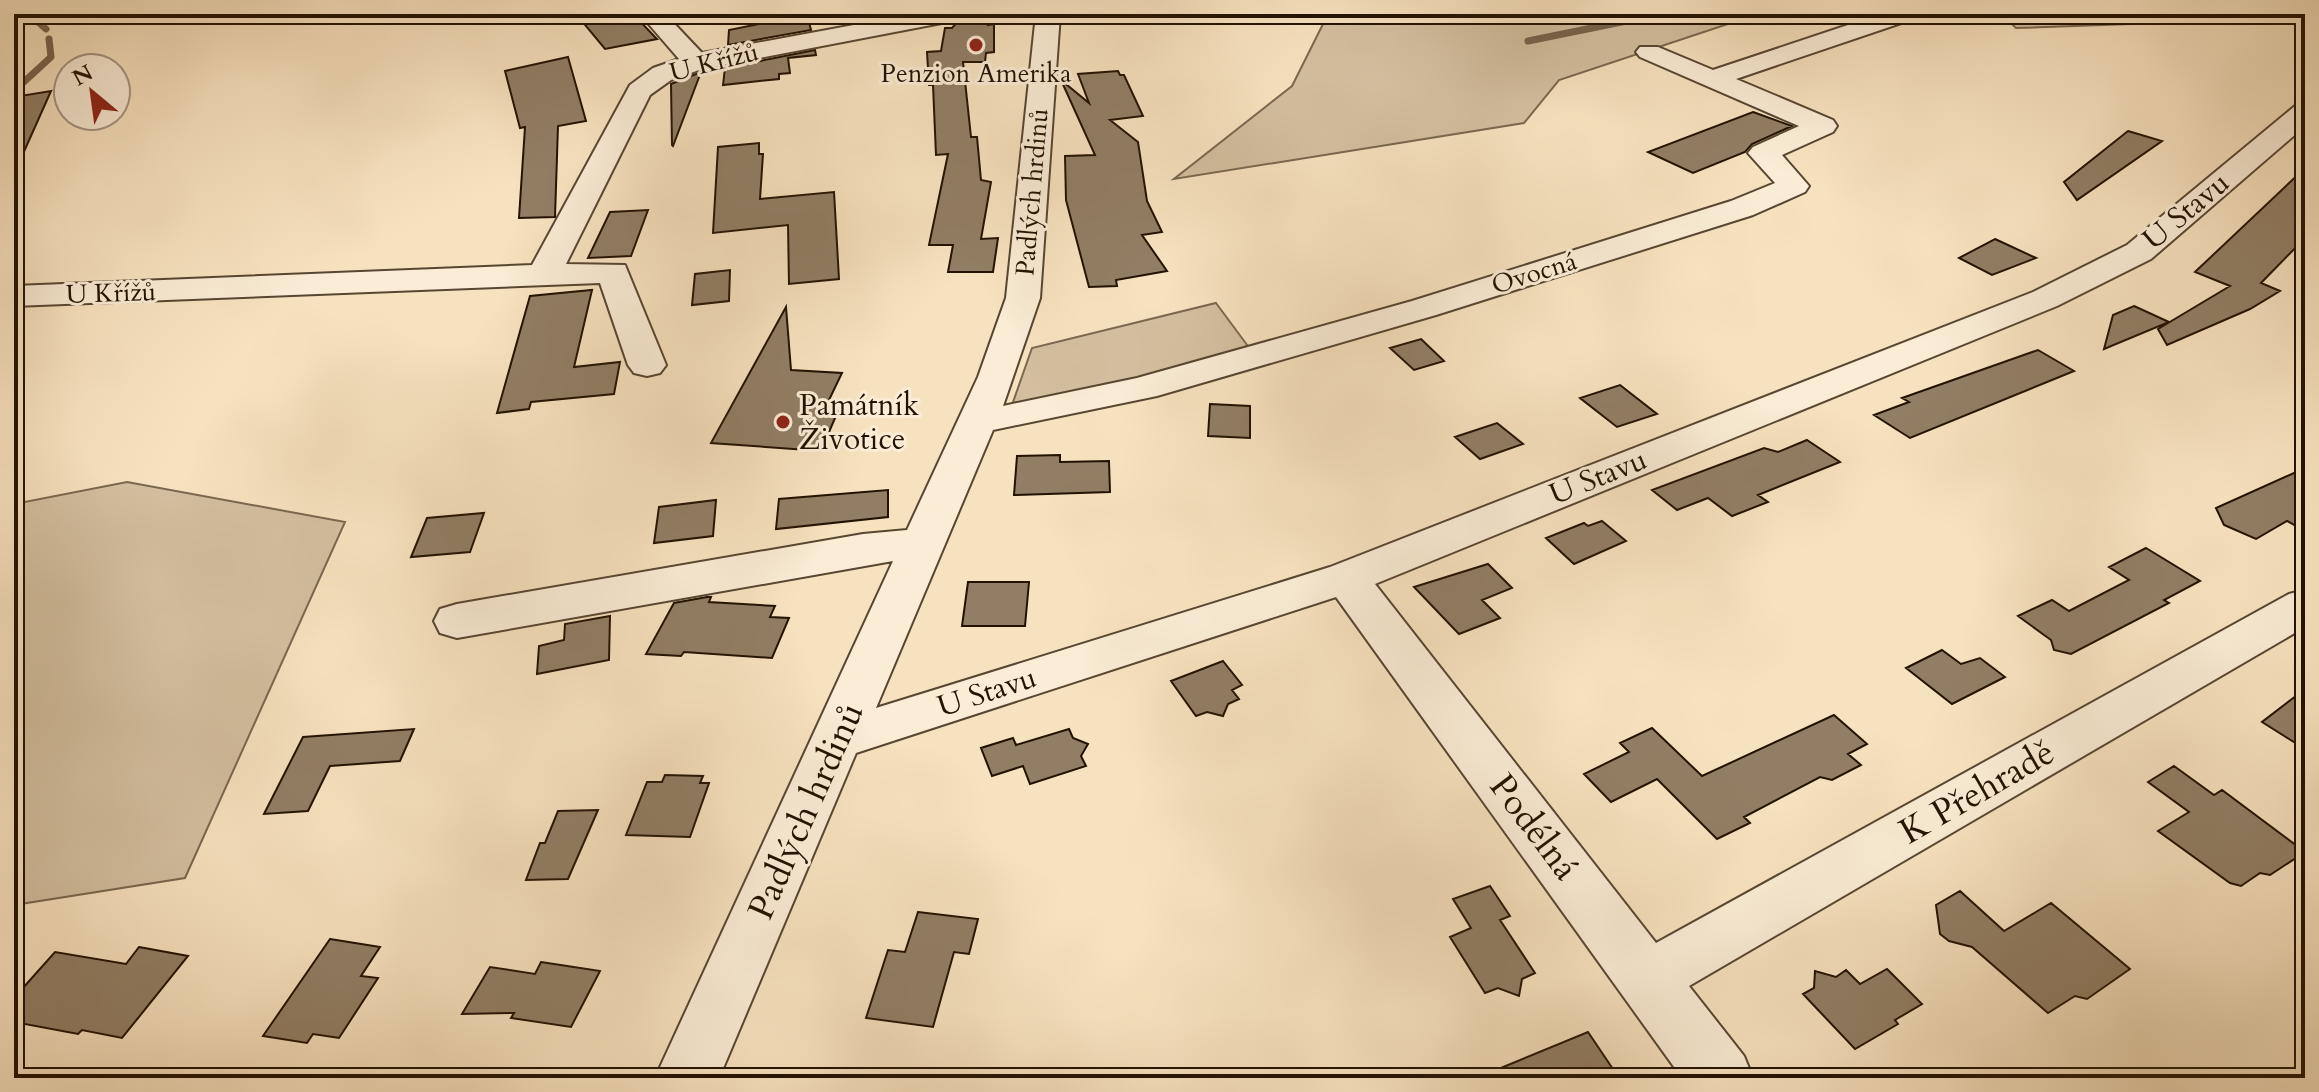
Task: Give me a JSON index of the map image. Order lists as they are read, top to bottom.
{
  "streets": {
    "street": [
      "U Křížů",
      "Padlých hrdinů",
      "U Stavu",
      "Ovocná",
      "K Přehradě",
      "Podélná"
    ]
  },
  "crossings": [
    ["Padlých hrdinů", "U Stavu"],
    ["Padlých hrdinů", "Ovocná"],
    ["U Stavu", "Podélná"],
    ["K Přehradě", "Podélná"]
  ],
  "places": ["Penzion Amerika", "Památník Životice"],
  "north": "top left"
}
